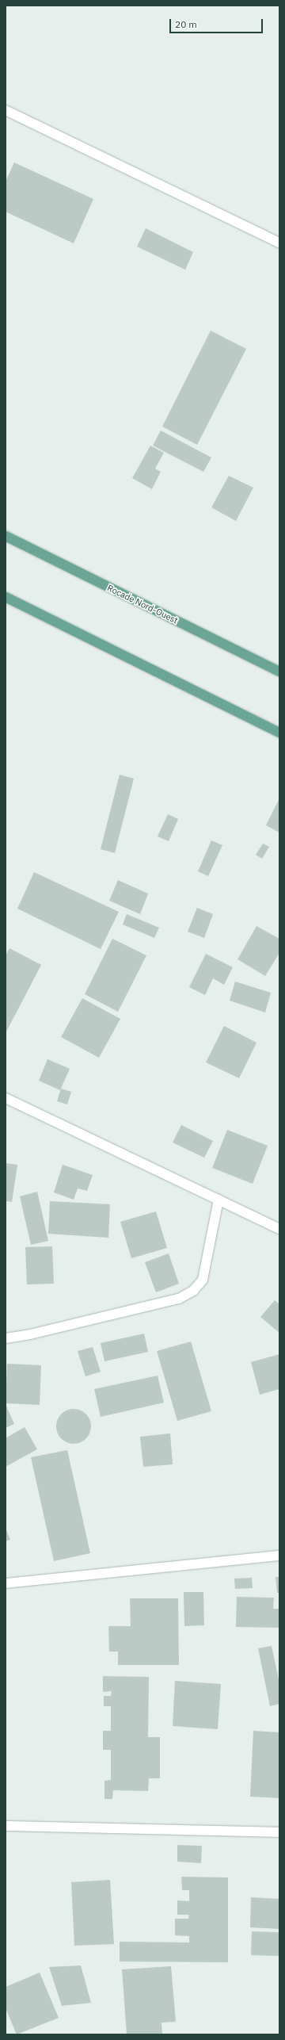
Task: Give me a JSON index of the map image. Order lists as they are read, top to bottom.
{
  "streets": {
    "main road": ["Rocade Nord-Ouest"]
  },
  "scale_bar": "20 m"
}
